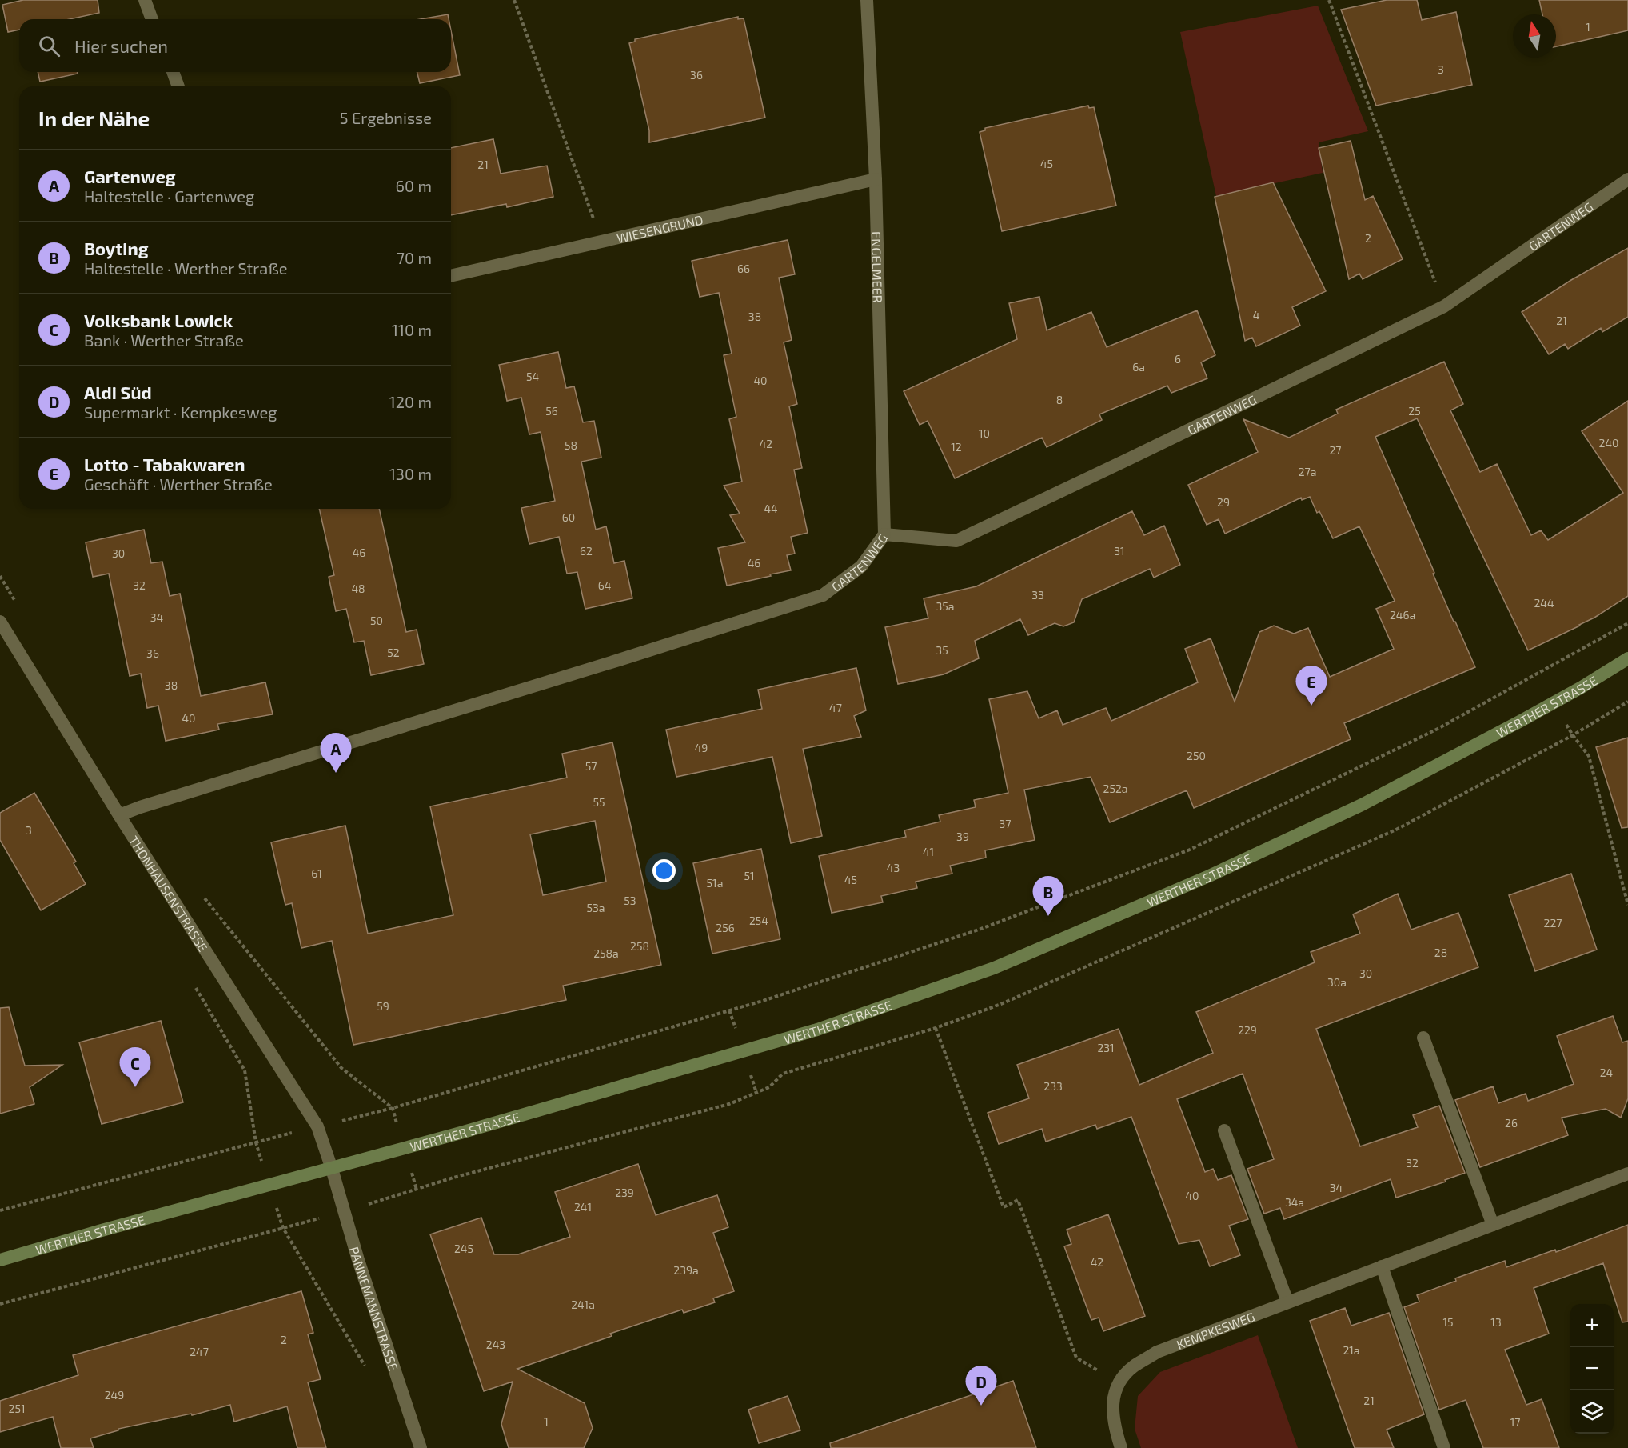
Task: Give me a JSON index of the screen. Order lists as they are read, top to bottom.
{
  "streets": {
    "main road": ["WERTHER STRASSE"],
    "street": [
      "GARTENWEG",
      "WIESENGRUND",
      "ENGELMEER",
      "THONHAUSENSTRASSE",
      "PANNEMANNSTRASSE",
      "KEMPKESWEG"
    ]
  },
  "crossings": [
    ["GARTENWEG", "ENGELMEER"],
    ["GARTENWEG", "THONHAUSENSTRASSE"],
    ["WIESENGRUND", "ENGELMEER"],
    ["WERTHER STRASSE", "THONHAUSENSTRASSE"],
    ["WERTHER STRASSE", "PANNEMANNSTRASSE"],
    ["THONHAUSENSTRASSE", "PANNEMANNSTRASSE"]
  ],
  "house_numbers": [
    "1",
    "3",
    "36",
    "45",
    "21",
    "2",
    "66",
    "4",
    "38",
    "21",
    "6",
    "6a",
    "54",
    "40",
    "8",
    "56",
    "25",
    "10",
    "240",
    "42",
    "58",
    "12",
    "27",
    "27a",
    "29",
    "44",
    "60",
    "62",
    "31",
    "46",
    "30",
    "46",
    "32",
    "64",
    "48",
    "33",
    "244",
    "35a",
    "246a",
    "34",
    "50",
    "35",
    "52",
    "36",
    "38",
    "47",
    "40",
    "49",
    "250",
    "57",
    "252a",
    "55",
    "37",
    "3",
    "39",
    "41",
    "43",
    "61",
    "51",
    "45",
    "51a",
    "53",
    "53a",
    "254",
    "227",
    "256",
    "258",
    "28",
    "258a",
    "30",
    "30a",
    "59",
    "229",
    "231",
    "24",
    "233",
    "26",
    "32",
    "34",
    "239",
    "40",
    "34a",
    "241",
    "245",
    "42",
    "239a",
    "241a",
    "15",
    "13",
    "2",
    "243",
    "21a",
    "247",
    "249",
    "21",
    "251",
    "1",
    "17"
  ],
  "north": "top",
  "page": {
    "search": "Hier suchen",
    "heading": ["In der Nähe", "5 Ergebnisse"],
    "list": [
      {
        "mark": "A",
        "name": "Gartenweg",
        "note": "Haltestelle · Gartenweg",
        "value": "60 m"
      },
      {
        "mark": "B",
        "name": "Boyting",
        "note": "Haltestelle · Werther Straße",
        "value": "70 m"
      },
      {
        "mark": "C",
        "name": "Volksbank Lowick",
        "note": "Bank · Werther Straße",
        "value": "110 m"
      },
      {
        "mark": "D",
        "name": "Aldi Süd",
        "note": "Supermarkt · Kempkesweg",
        "value": "120 m"
      },
      {
        "mark": "E",
        "name": "Lotto - Tabakwaren",
        "note": "Geschäft · Werther Straße",
        "value": "130 m"
      }
    ],
    "pins": [
      "E",
      "A",
      "B",
      "C",
      "D"
    ],
    "map_buttons": ["+", "−"]
  }
}
